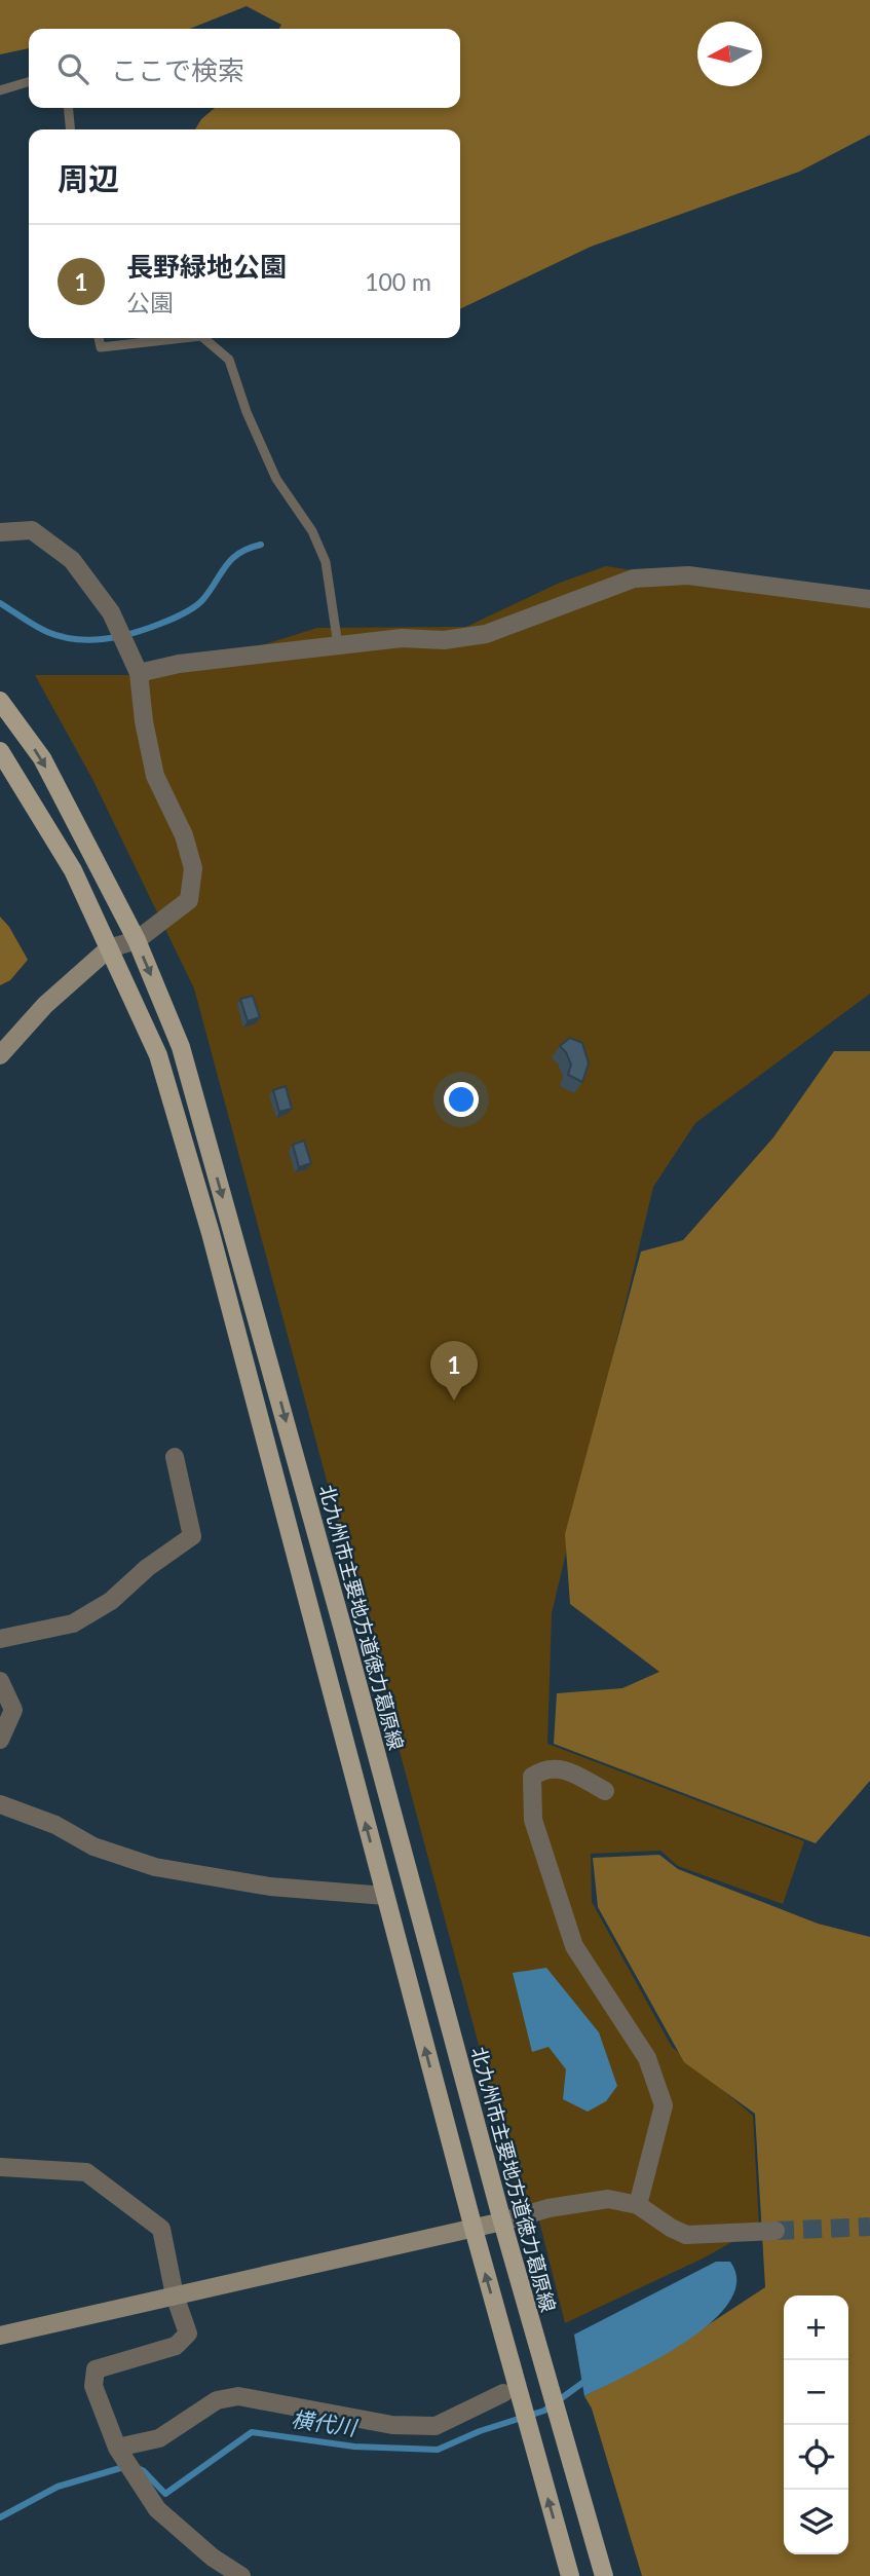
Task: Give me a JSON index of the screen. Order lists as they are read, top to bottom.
{
  "streets": {
    "main road": ["北九州市主要地方道徳力葛原線"]
  },
  "water": ["横代川"],
  "north": "left",
  "page": {
    "search": "ここで検索",
    "heading": "周辺",
    "list": [
      {
        "mark": "1",
        "name": "長野緑地公園",
        "note": "公園",
        "value": "100 m"
      }
    ],
    "pins": "1",
    "map_buttons": ["+", "−"]
  }
}
